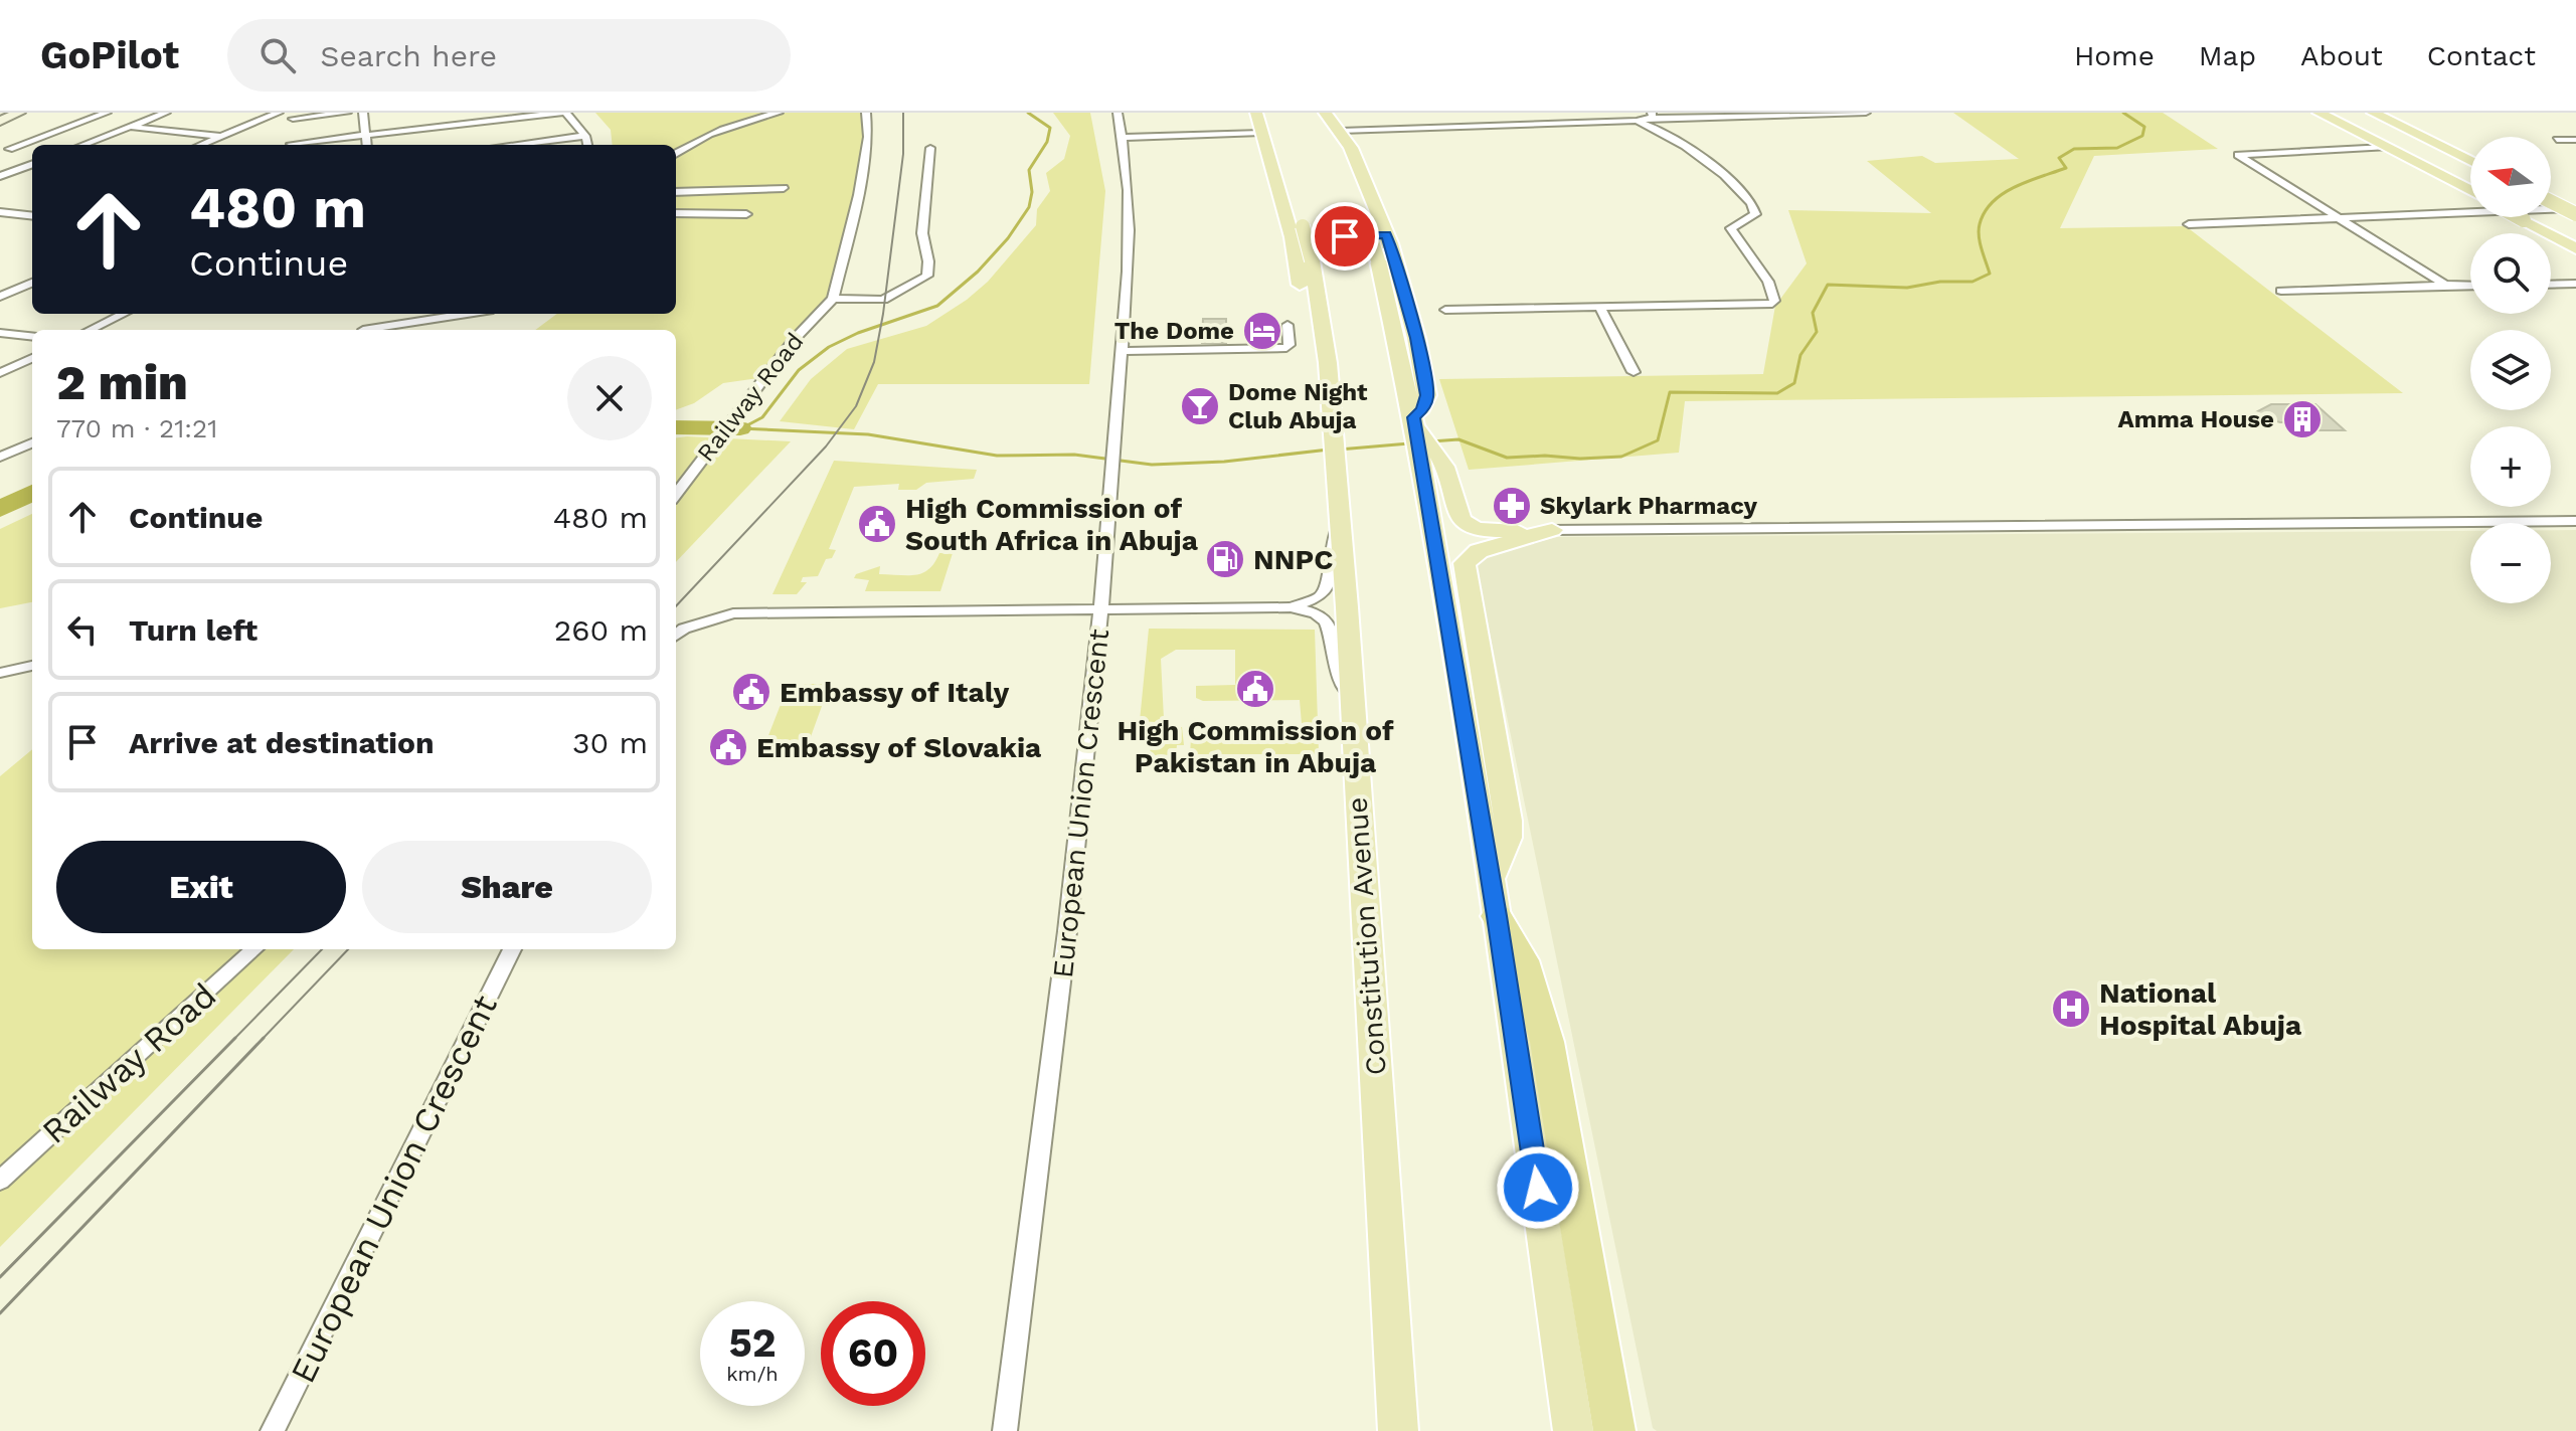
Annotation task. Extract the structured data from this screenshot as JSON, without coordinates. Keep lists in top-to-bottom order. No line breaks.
{"streets":{"main road":["Constitution Avenue"],"street":["Railway Road","European Union Crescent"]},"places":{"hotel":["The Dome"],"bar":["Dome Night Club Abuja"],"building":["Amma House"],"pharmacy":["Skylark Pharmacy"],"public building":["High Commission of South Africa in Abuja","High Commission of Pakistan in Abuja","Embassy of Italy","Embassy of Slovakia"],"fuel station":["NNPC"],"hospital":["National Hospital Abuja"]},"north":"left","page":{"header":"GoPilot","search":"Search here","nav":["Home","Map","About","Contact"],"map_buttons":["+","−"],"turn":["480 m","Continue"],"heading":["2 min","770 m · 21:21"],"list":[{"name":"Continue","value":"480 m"},{"name":"Turn left","value":"260 m"},{"name":"Arrive at destination","value":"30 m"}],"buttons":["Exit","Share"],"speed":"52 km/h","limit":"60"}}
